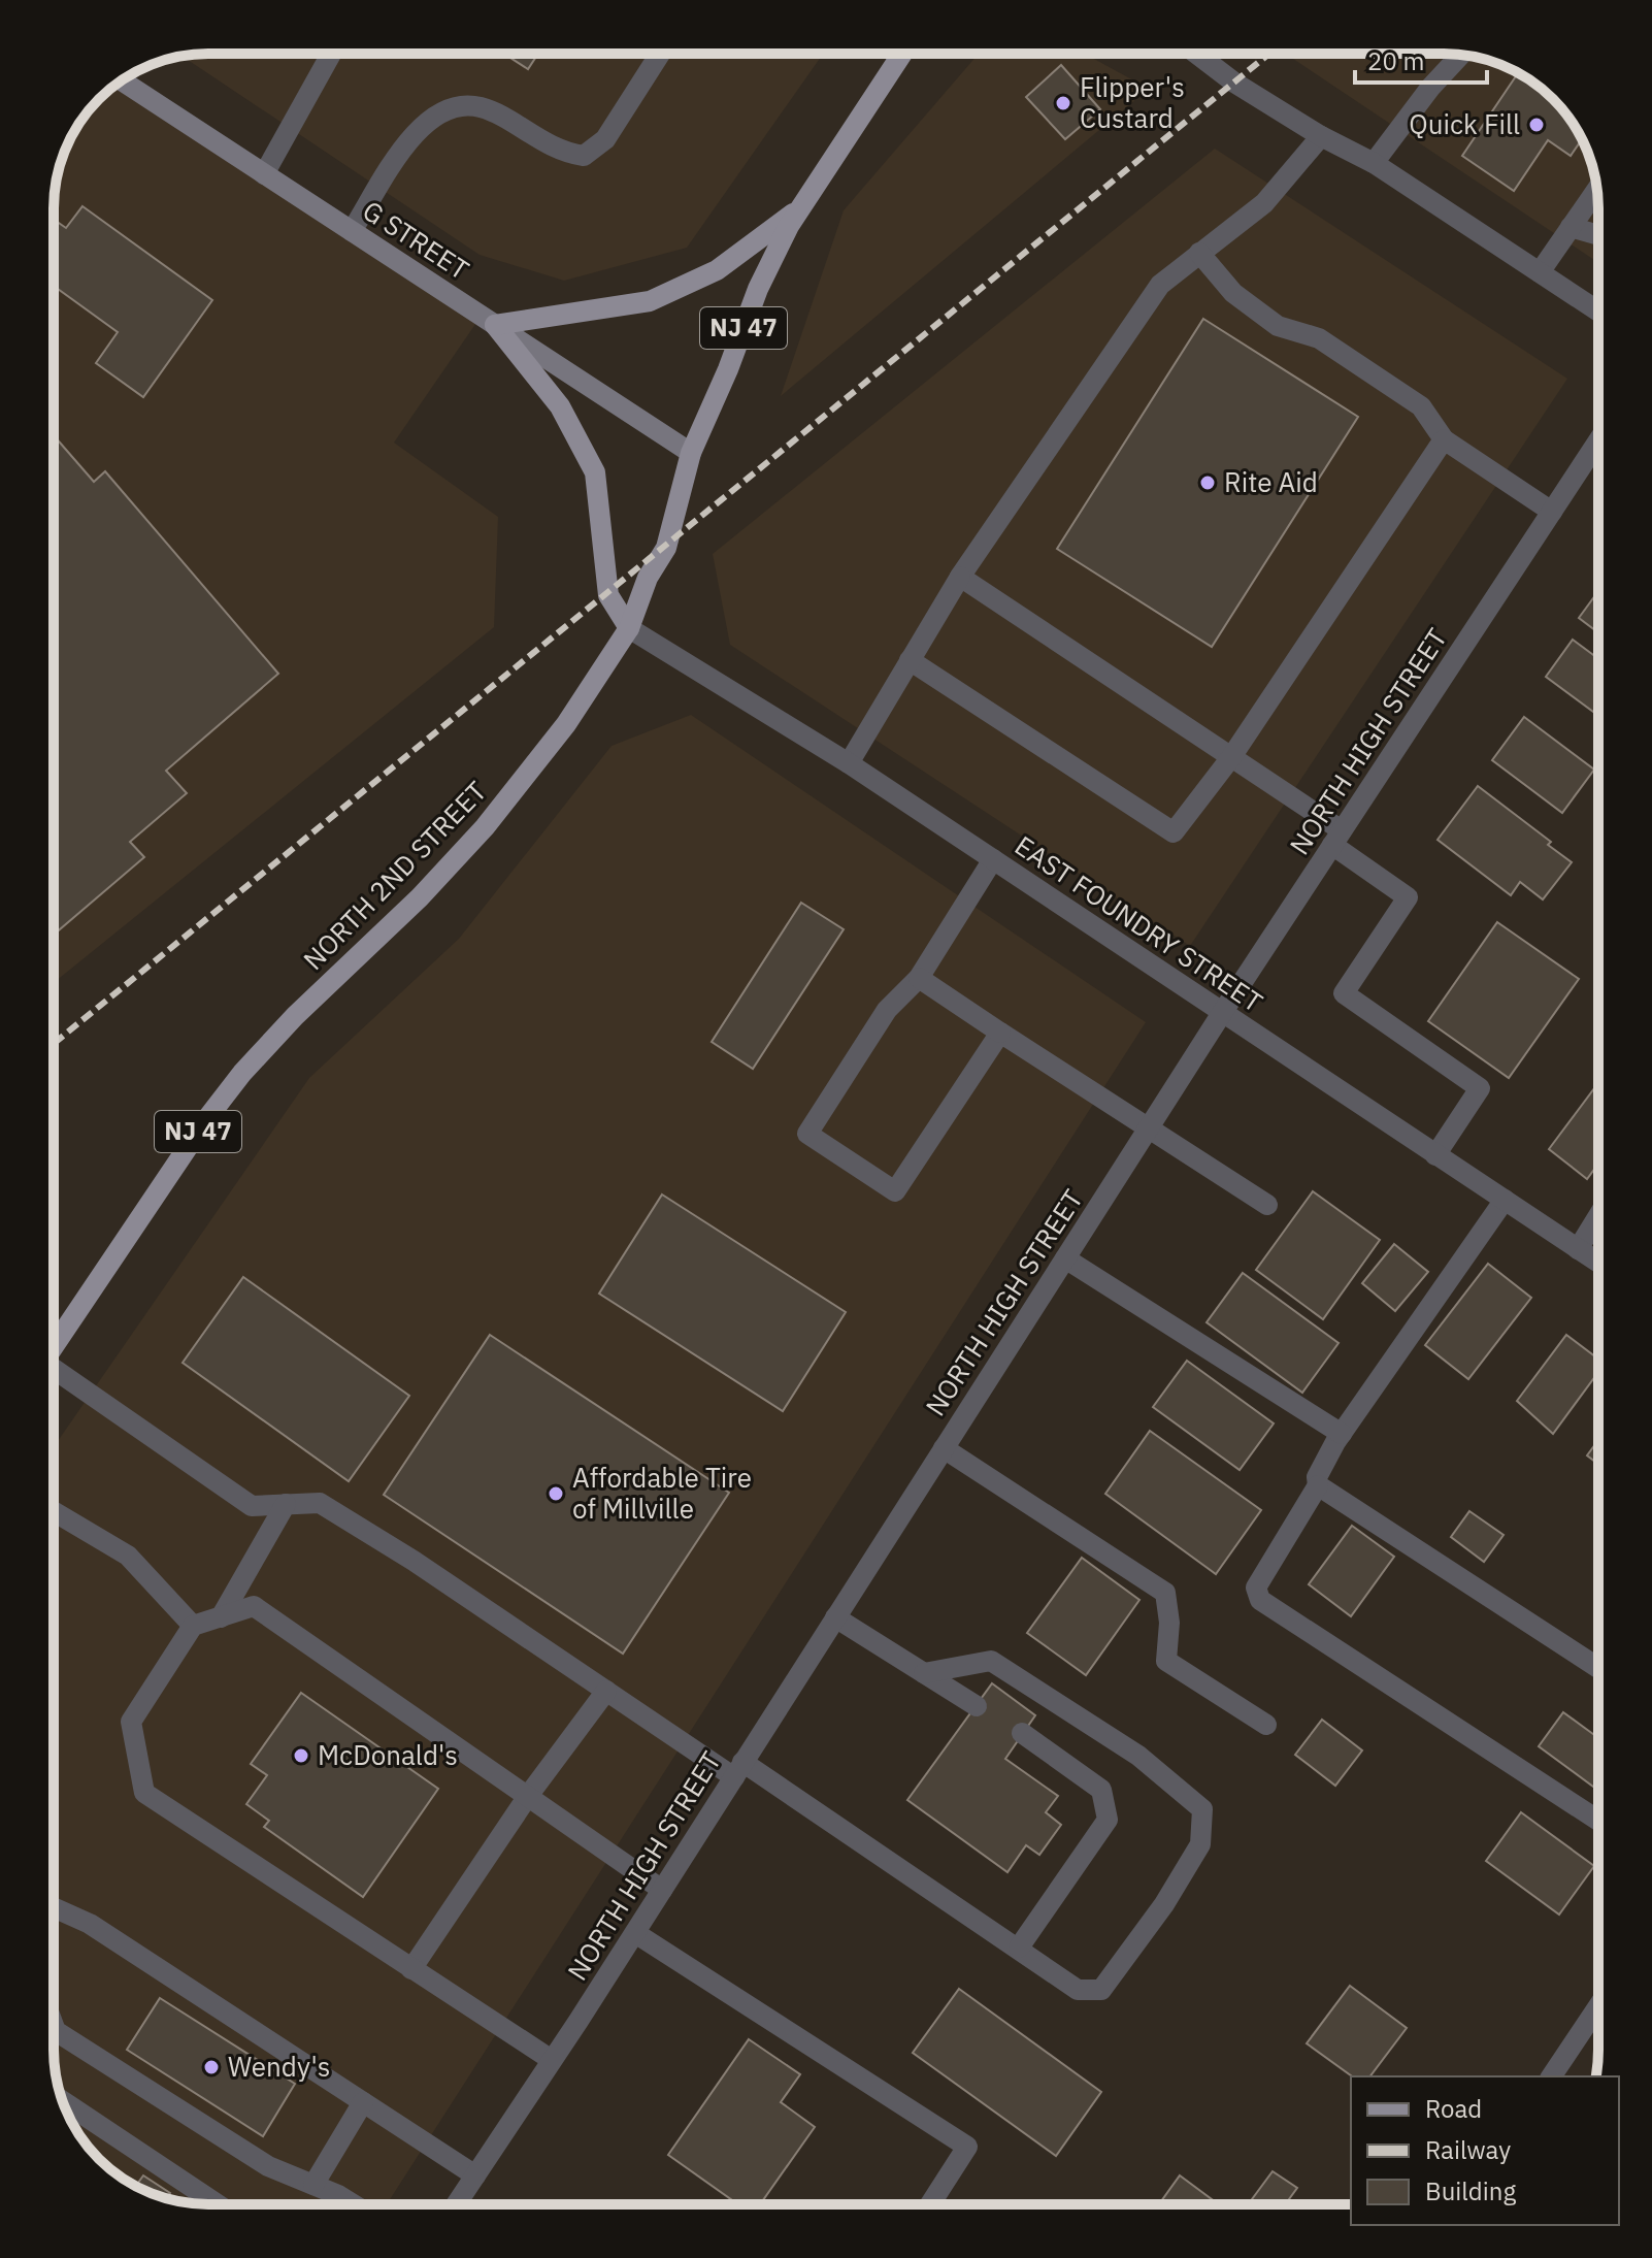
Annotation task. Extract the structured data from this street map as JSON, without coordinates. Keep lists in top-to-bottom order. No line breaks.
{"streets":{"main road":["G STREET","NJ 47","NORTH 2ND STREET"],"street":["NORTH HIGH STREET","EAST FOUNDRY STREET"]},"crossings":[["G STREET","NORTH 2ND STREET"],["NORTH HIGH STREET","EAST FOUNDRY STREET"],["NORTH 2ND STREET","EAST FOUNDRY STREET"]],"places":["Flipper's Custard","Quick Fill","Rite Aid","Affordable Tire of Millville","McDonald's","Wendy's"],"legend":["Road","Railway","Building"],"scale_bar":"20 m"}
